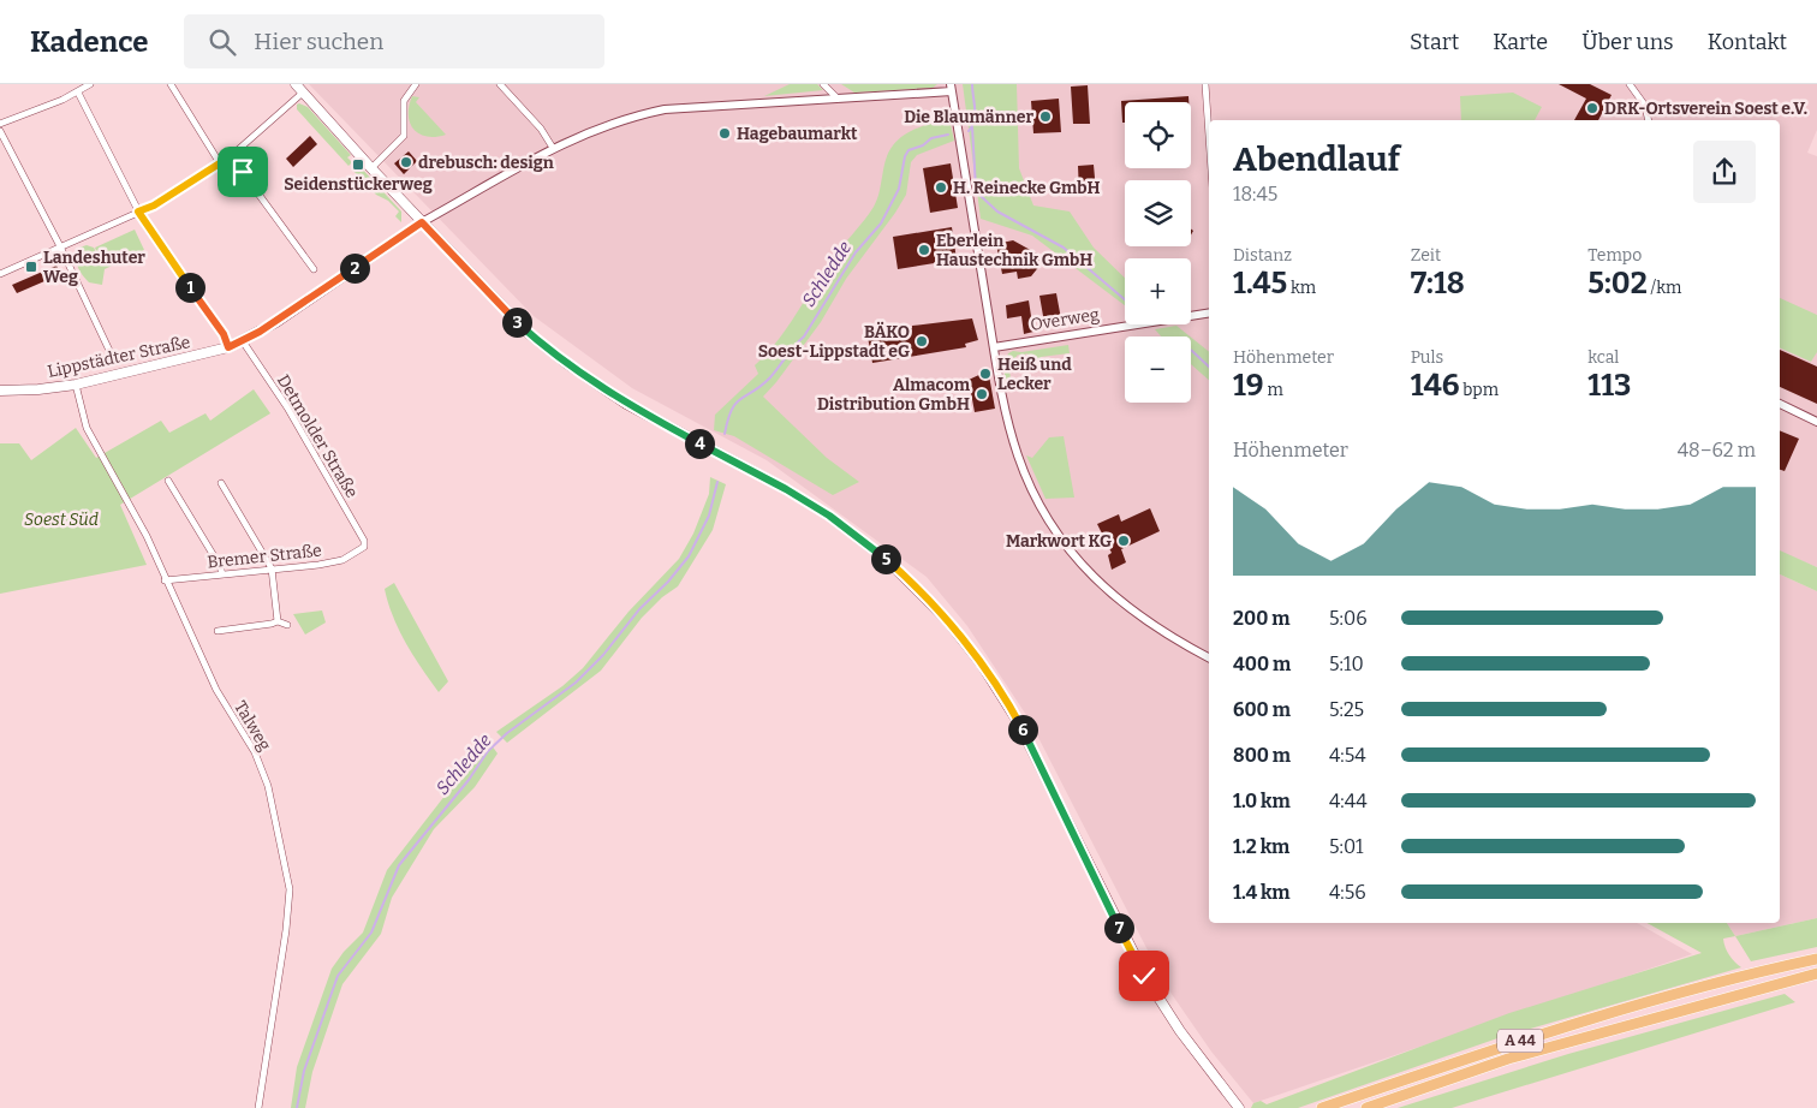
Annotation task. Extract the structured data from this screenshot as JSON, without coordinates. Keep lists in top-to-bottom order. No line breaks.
{"streets":{"highway":["A 44"],"main road":["Lippstädter Straße"],"street":["Overweg","Detmolder Straße","Bremer Straße","Talweg"]},"crossings":[["Lippstädter Straße","Detmolder Straße"],["Lippstädter Straße","Talweg"],["Detmolder Straße","Bremer Straße"],["Bremer Straße","Talweg"]],"water":["Schledde"],"parks":["Soest Süd"],"places":{"other":["DRK-Ortsverein Soest e.V.","Die Blaumänner","Hagebaumarkt","drebusch: design","H. Reinecke GmbH","Eberlein Haustechnik GmbH","BÄKO Soest-Lippstadt eG","Heiß und Lecker","Almacom Distribution GmbH","Markwort KG"],"transit":["Seidenstückerweg","Landeshuter Weg"]},"page":{"header":"Kadence","search":"Hier suchen","nav":["Start","Karte","Über uns","Kontakt"],"map_buttons":["+","−"],"heading":["Abendlauf","18:45"],"stats":[["Distanz","1.45 km"],["Zeit","7:18"],["Tempo","5:02 /km"],["Höhenmeter","19 m"],["Puls","146 bpm"],["kcal","113"]],"pins":["2","1","3","4","5","6","7"],"chart":["Höhenmeter","48–62 m"],"list":[{"name":"200 m","note":"5:06"},{"name":"400 m","note":"5:10"},{"name":"600 m","note":"5:25"},{"name":"800 m","note":"4:54"},{"name":"1.0 km","note":"4:44"},{"name":"1.2 km","note":"5:01"},{"name":"1.4 km","note":"4:56"}]}}
